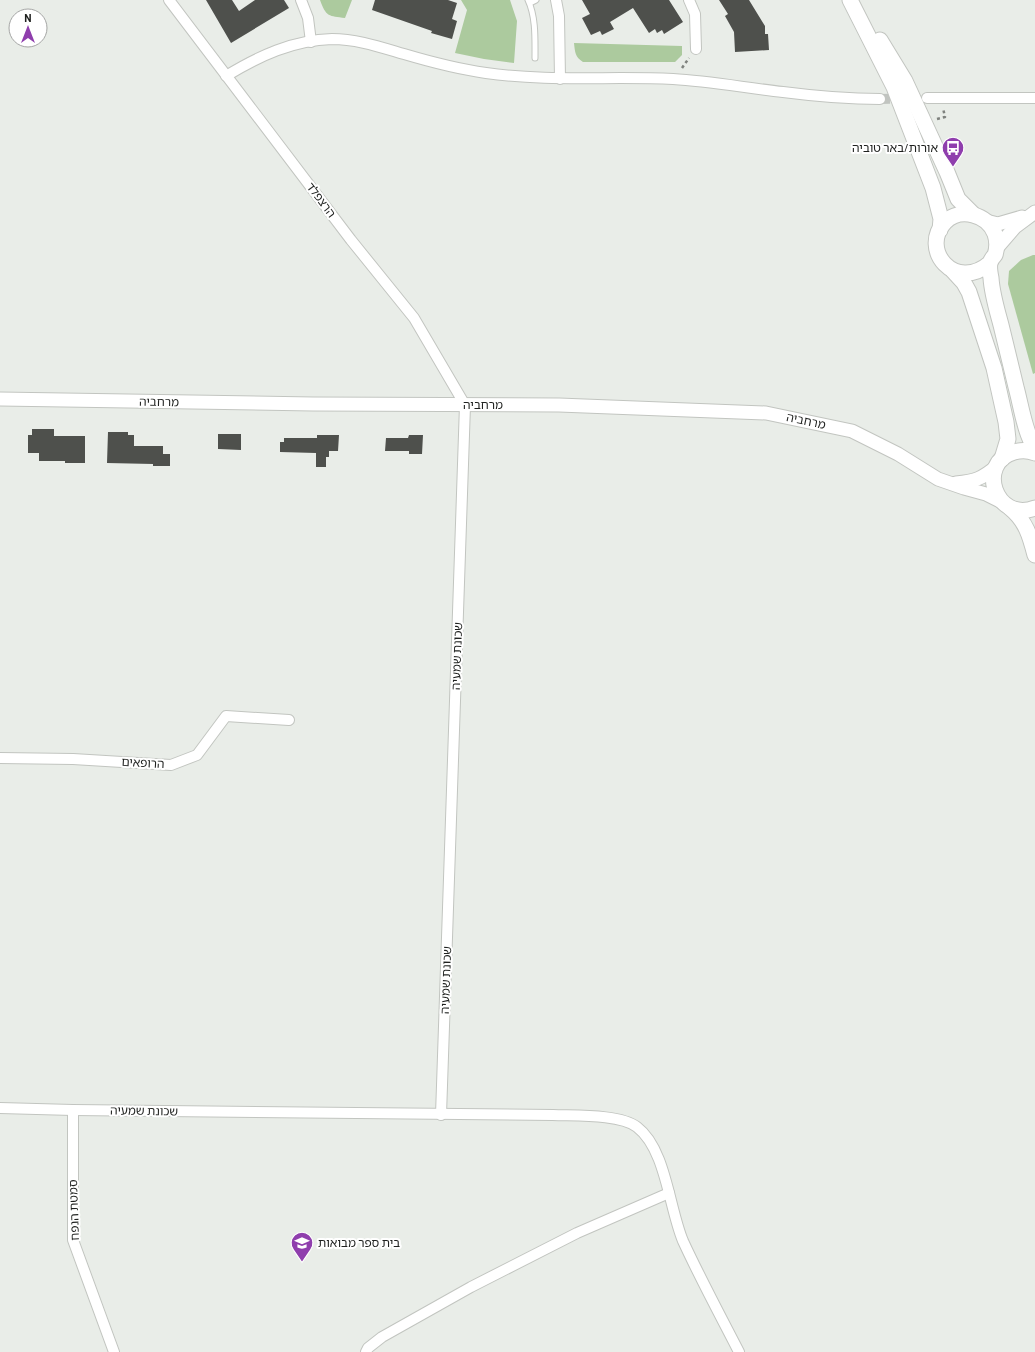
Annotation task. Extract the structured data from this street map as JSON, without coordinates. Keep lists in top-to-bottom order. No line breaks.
{"streets":{"street":["הרצפלד","מרחביה","שכונת שמעיה","הרופאים","סמטת הנפח"]},"crossings":[["הרצפלד","מרחביה"],["הרצפלד","שכונת שמעיה"],["מרחביה","שכונת שמעיה"],["שכונת שמעיה","סמטת הנפח"]],"places":{"bus stop":["אורות/באר טוביה"],"school or university":["בית ספר מבואות"]},"north":"top"}
